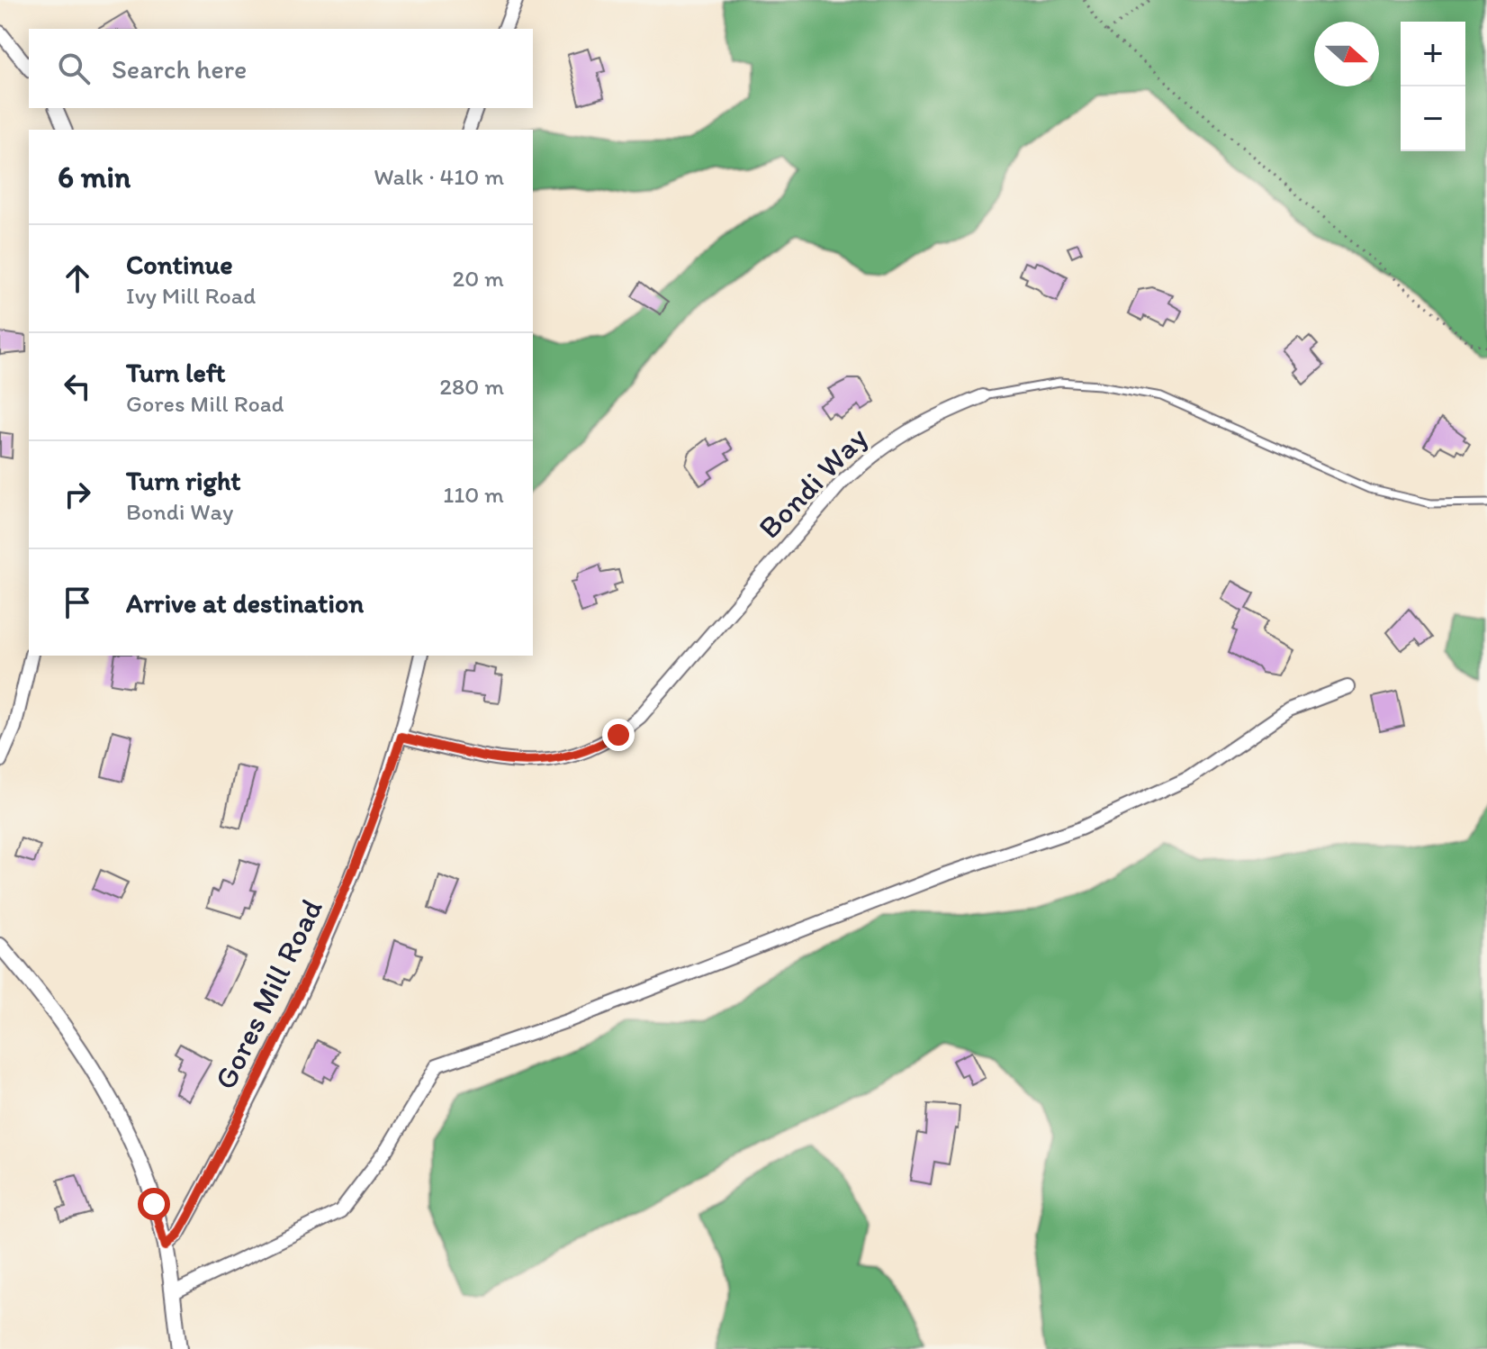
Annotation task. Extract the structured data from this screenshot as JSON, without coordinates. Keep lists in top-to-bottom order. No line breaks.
{"streets":{"street":["Bondi Way","Gores Mill Road"]},"crossings":[["Bondi Way","Gores Mill Road"]],"north":"right","page":{"map_buttons":["+","−"],"search":"Search here","heading":["6 min","Walk · 410 m"],"list":[["Continue","Ivy Mill Road","20 m"],["Turn left","Gores Mill Road","280 m"],["Turn right","Bondi Way","110 m"],"Arrive at destination"]}}
